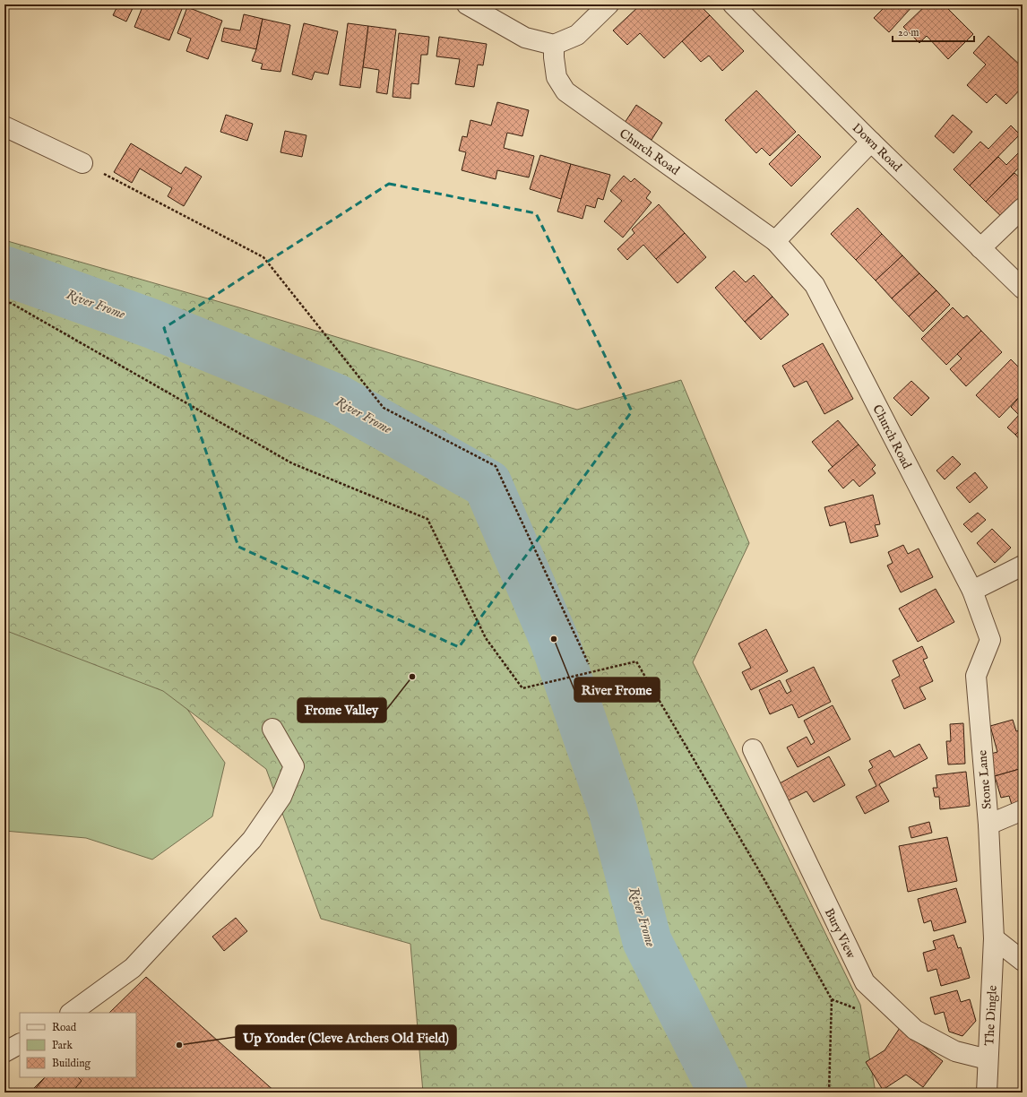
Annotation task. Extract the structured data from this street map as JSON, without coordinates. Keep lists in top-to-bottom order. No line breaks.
{"streets":{"street":["Down Road","Church Road","Stone Lane","Bury View","The Dingle"]},"crossings":[["Church Road","Stone Lane"],["Stone Lane","The Dingle"],["Bury View","The Dingle"]],"water":["River Frome"],"places":["River Frome","Frome Valley","Up Yonder (Cleve Archers Old Field)"],"legend":["Road","Park","Building"],"scale_bar":"20 m"}
